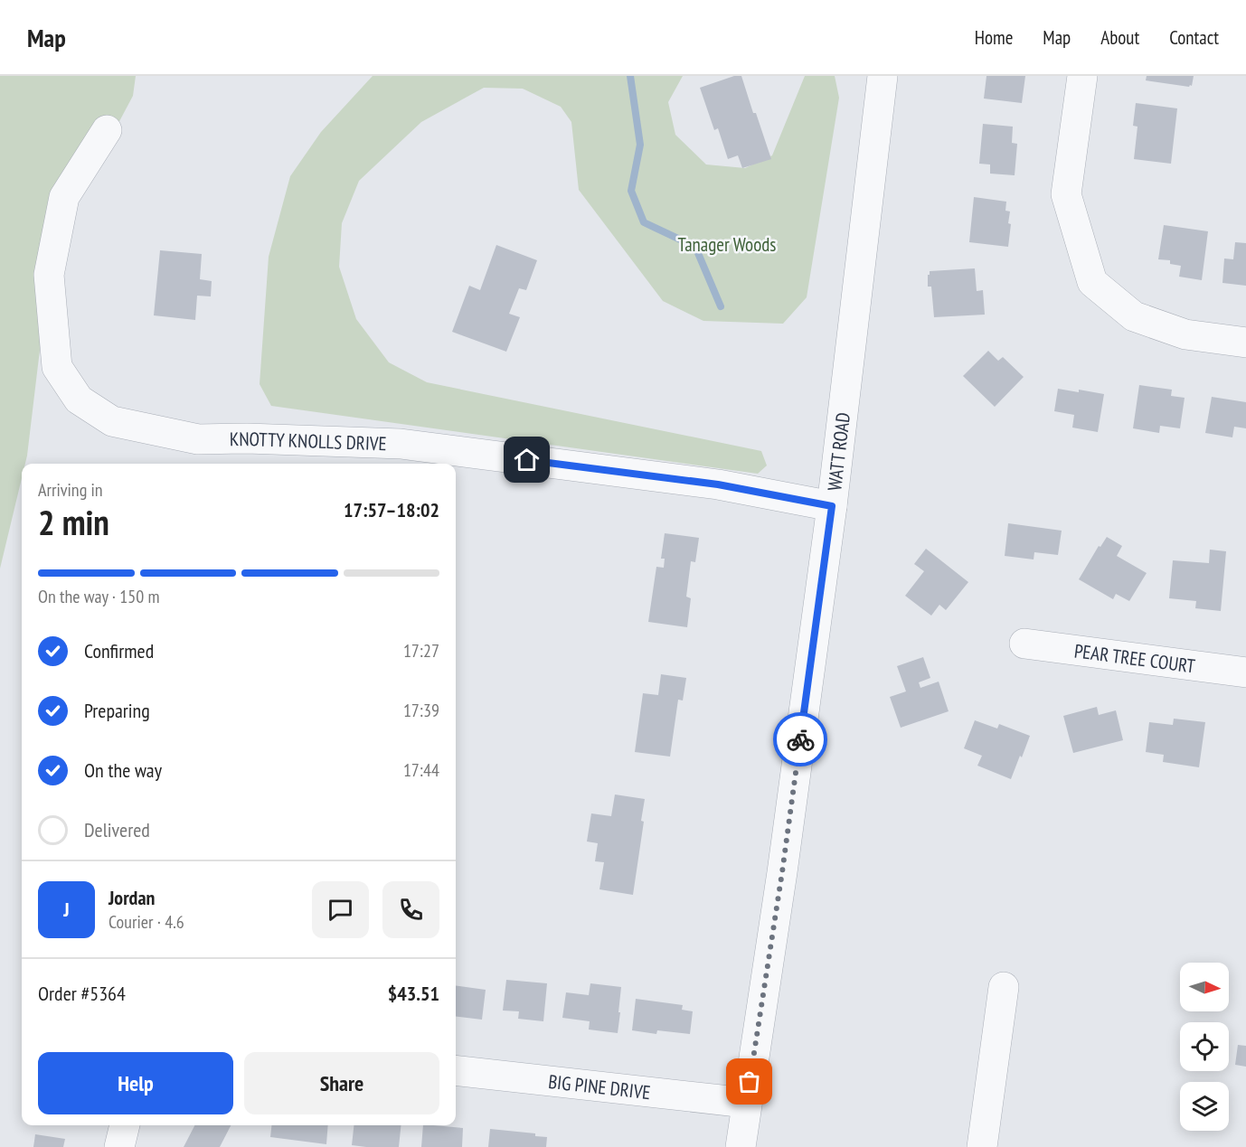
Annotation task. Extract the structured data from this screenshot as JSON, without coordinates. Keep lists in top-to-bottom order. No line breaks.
{"streets":{"street":["KNOTTY KNOLLS DRIVE","WATT ROAD","PEAR TREE COURT","BIG PINE DRIVE"]},"crossings":[["KNOTTY KNOLLS DRIVE","WATT ROAD"],["WATT ROAD","BIG PINE DRIVE"]],"parks":["Tanager Woods"],"north":"right","page":{"header":"Map","nav":["Home","Map","About","Contact"],"heading":["2 min","Arriving in","17:57–18:02"],"panel":["Jordan","Courier · 4.6","Order #5364","$43.51"],"bar":"On the way · 150 m","list":[["Confirmed","17:27"],["Preparing","17:39"],["On the way","17:44"],"Delivered"],"round":"J","buttons":["Help","Share"]}}
